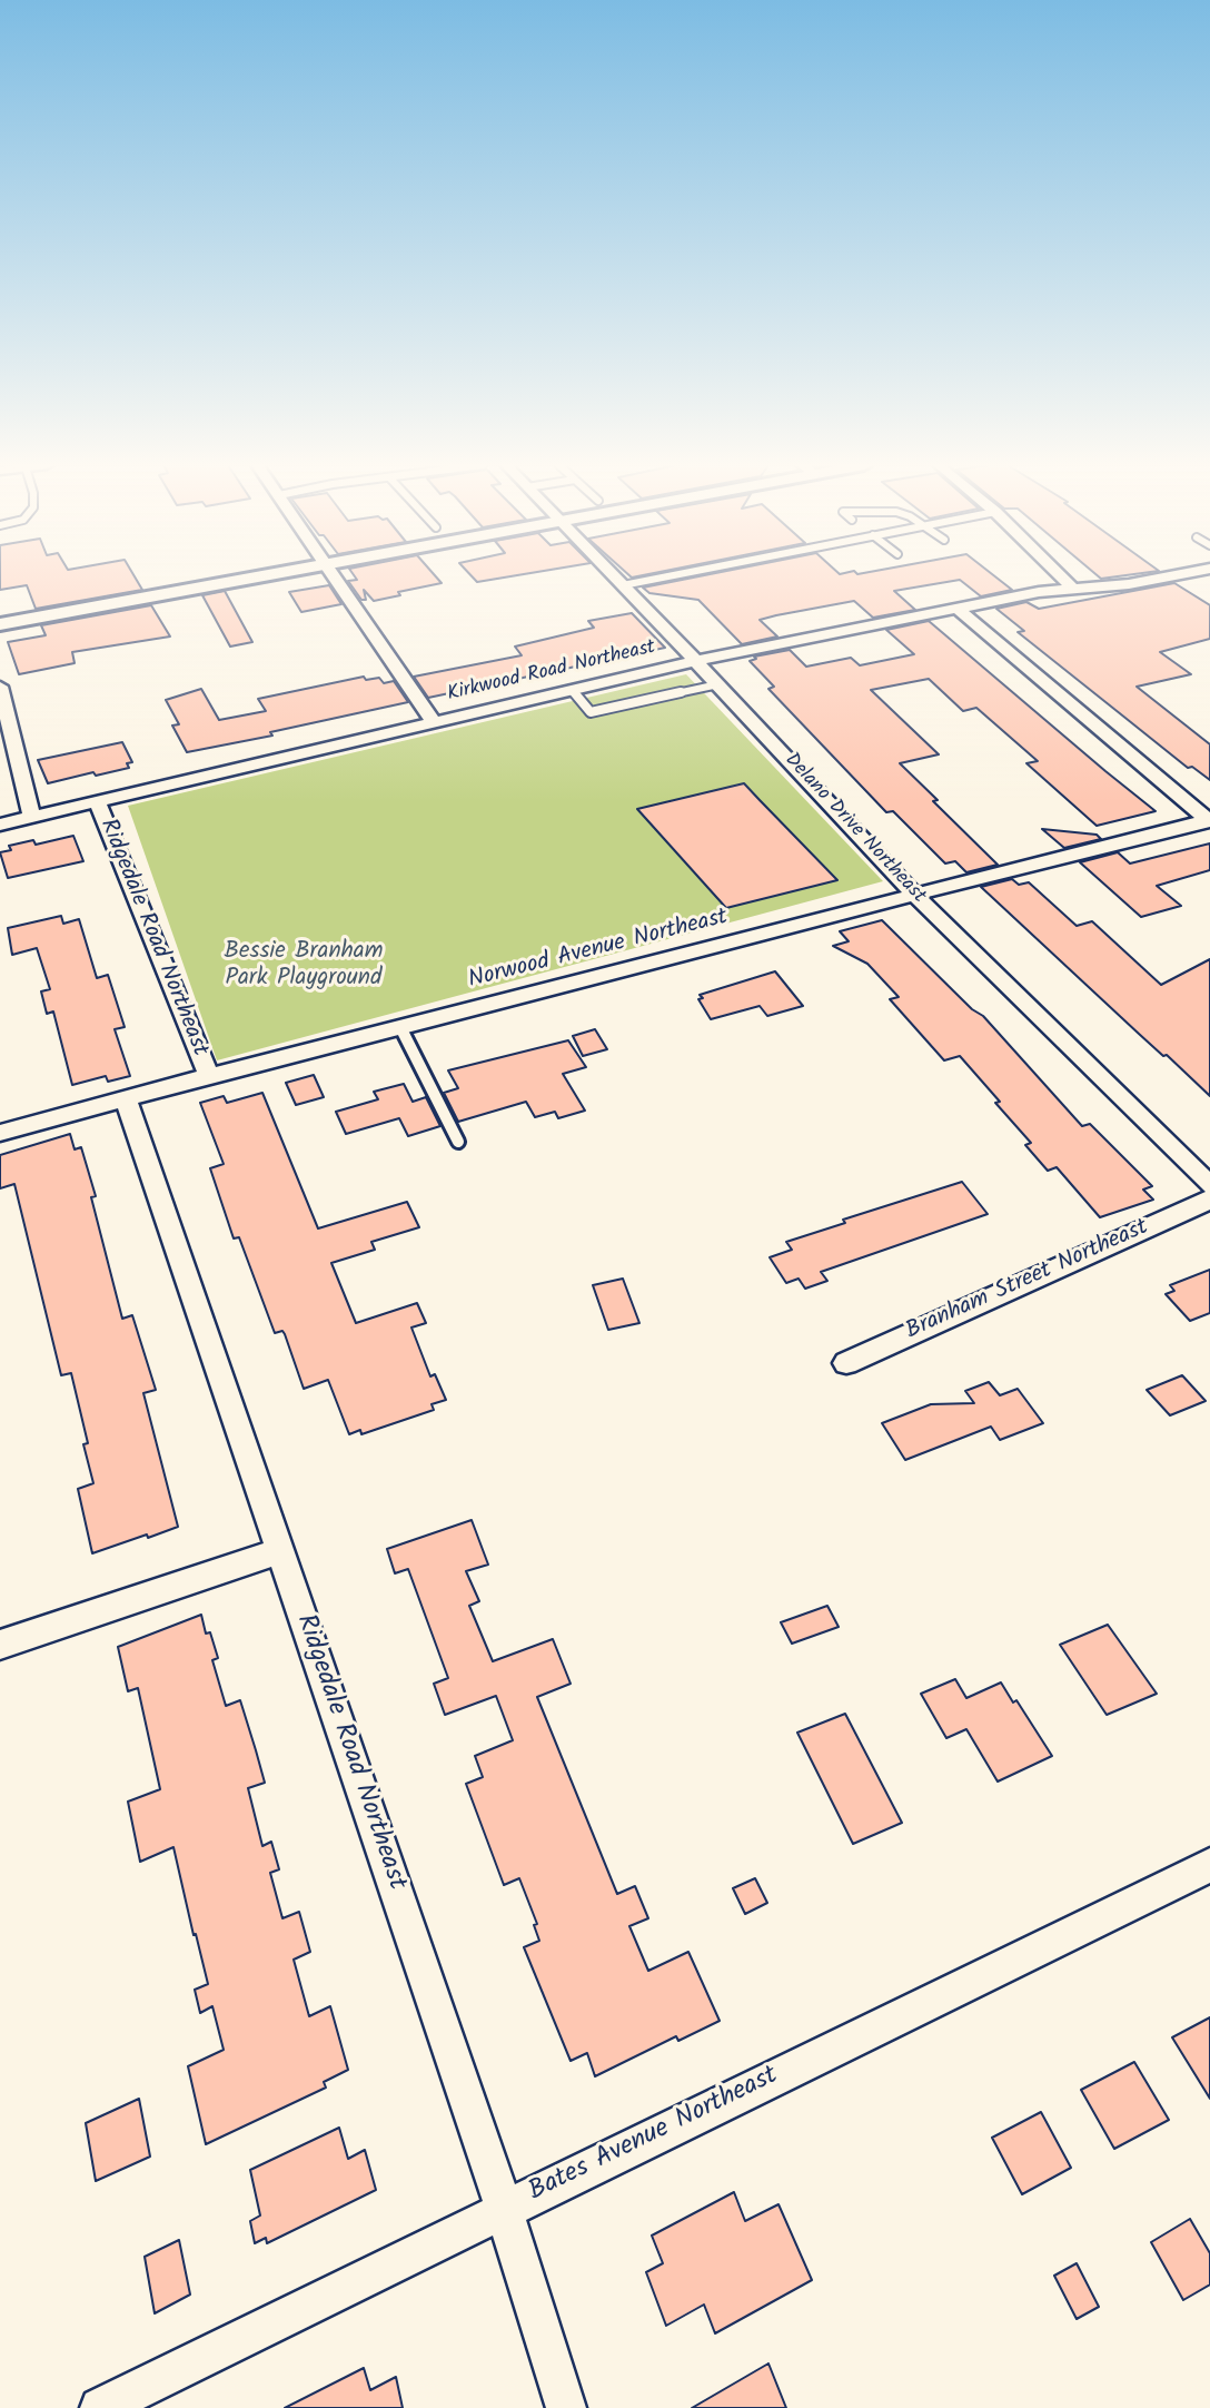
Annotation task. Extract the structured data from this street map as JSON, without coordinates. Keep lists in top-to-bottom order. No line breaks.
{"streets":{"street":["Kirkwood Road Northeast","Delano Drive Northeast","Ridgedale Road Northeast","Norwood Avenue Northeast","Branham Street Northeast","Bates Avenue Northeast"]},"crossings":[["Kirkwood Road Northeast","Delano Drive Northeast"],["Kirkwood Road Northeast","Ridgedale Road Northeast"],["Delano Drive Northeast","Norwood Avenue Northeast"],["Ridgedale Road Northeast","Norwood Avenue Northeast"],["Ridgedale Road Northeast","Bates Avenue Northeast"]],"parks":["Bessie Branham Park Playground"]}
